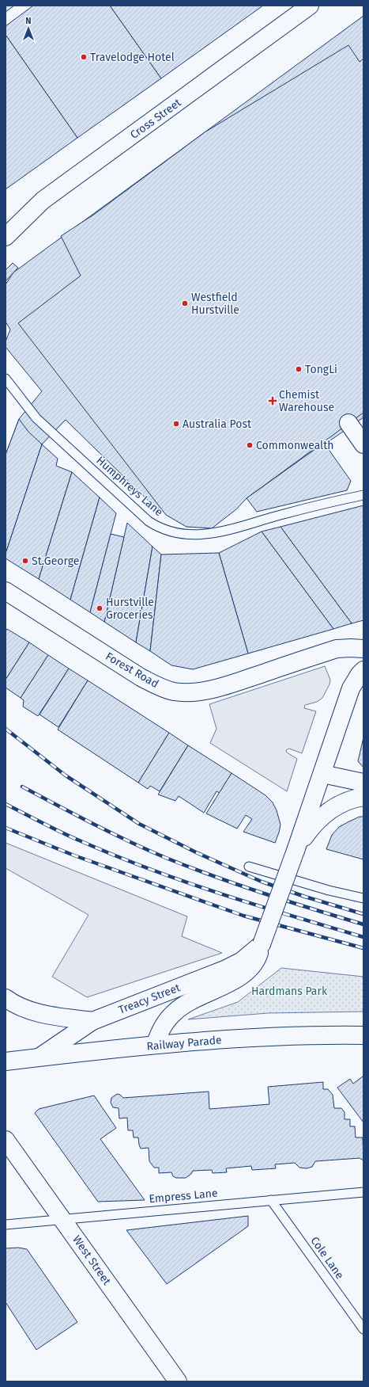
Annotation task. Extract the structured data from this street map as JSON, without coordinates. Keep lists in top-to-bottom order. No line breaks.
{"streets":{"street":["Cross Street","Forest Road","Treacy Street","Railway Parade","West Street"],"lane":["Humphreys Lane","Empress Lane","Cole Lane"]},"crossings":[["Treacy Street","Railway Parade"],["Empress Lane","Cole Lane"],["Empress Lane","West Street"]],"parks":["Hardmans Park"],"places":{"other":["Travelodge Hotel","Westfield Hurstville","TongLi","Australia Post","Commonwealth","St.George","Hurstville Groceries"],"health":["Chemist Warehouse"]},"north":"top"}
